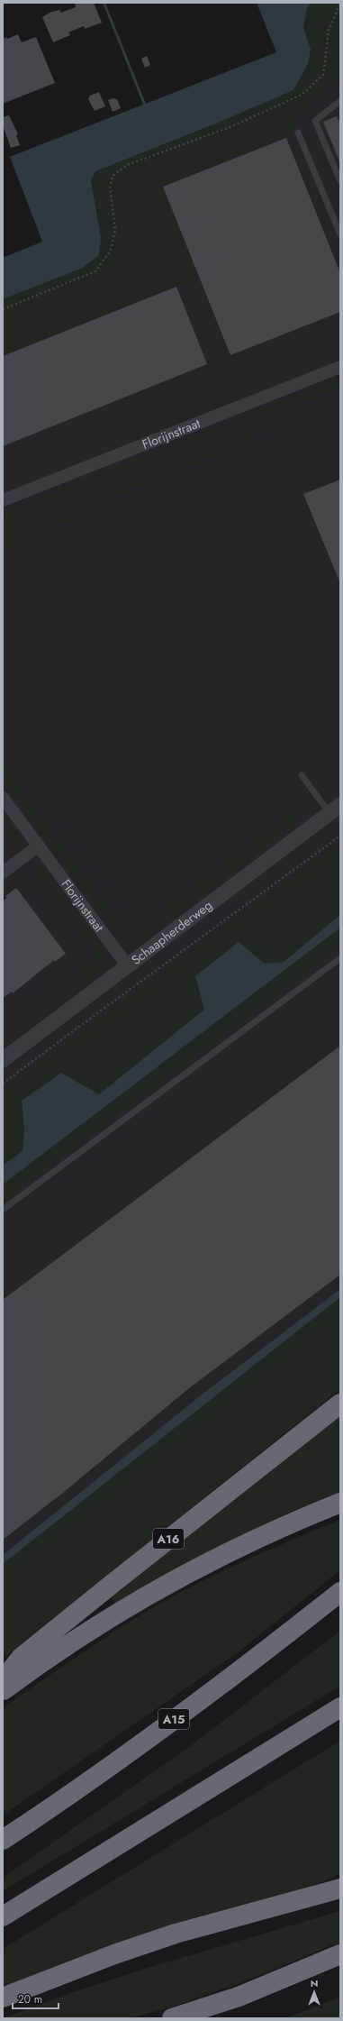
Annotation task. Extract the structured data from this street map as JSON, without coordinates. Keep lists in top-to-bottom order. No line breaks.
{"streets":{"highway":["A16","A15"],"street":["Florijnstraat","Schaapherderweg"]},"crossings":[["Florijnstraat","Schaapherderweg"]],"scale_bar":"20 m","north":"top"}
